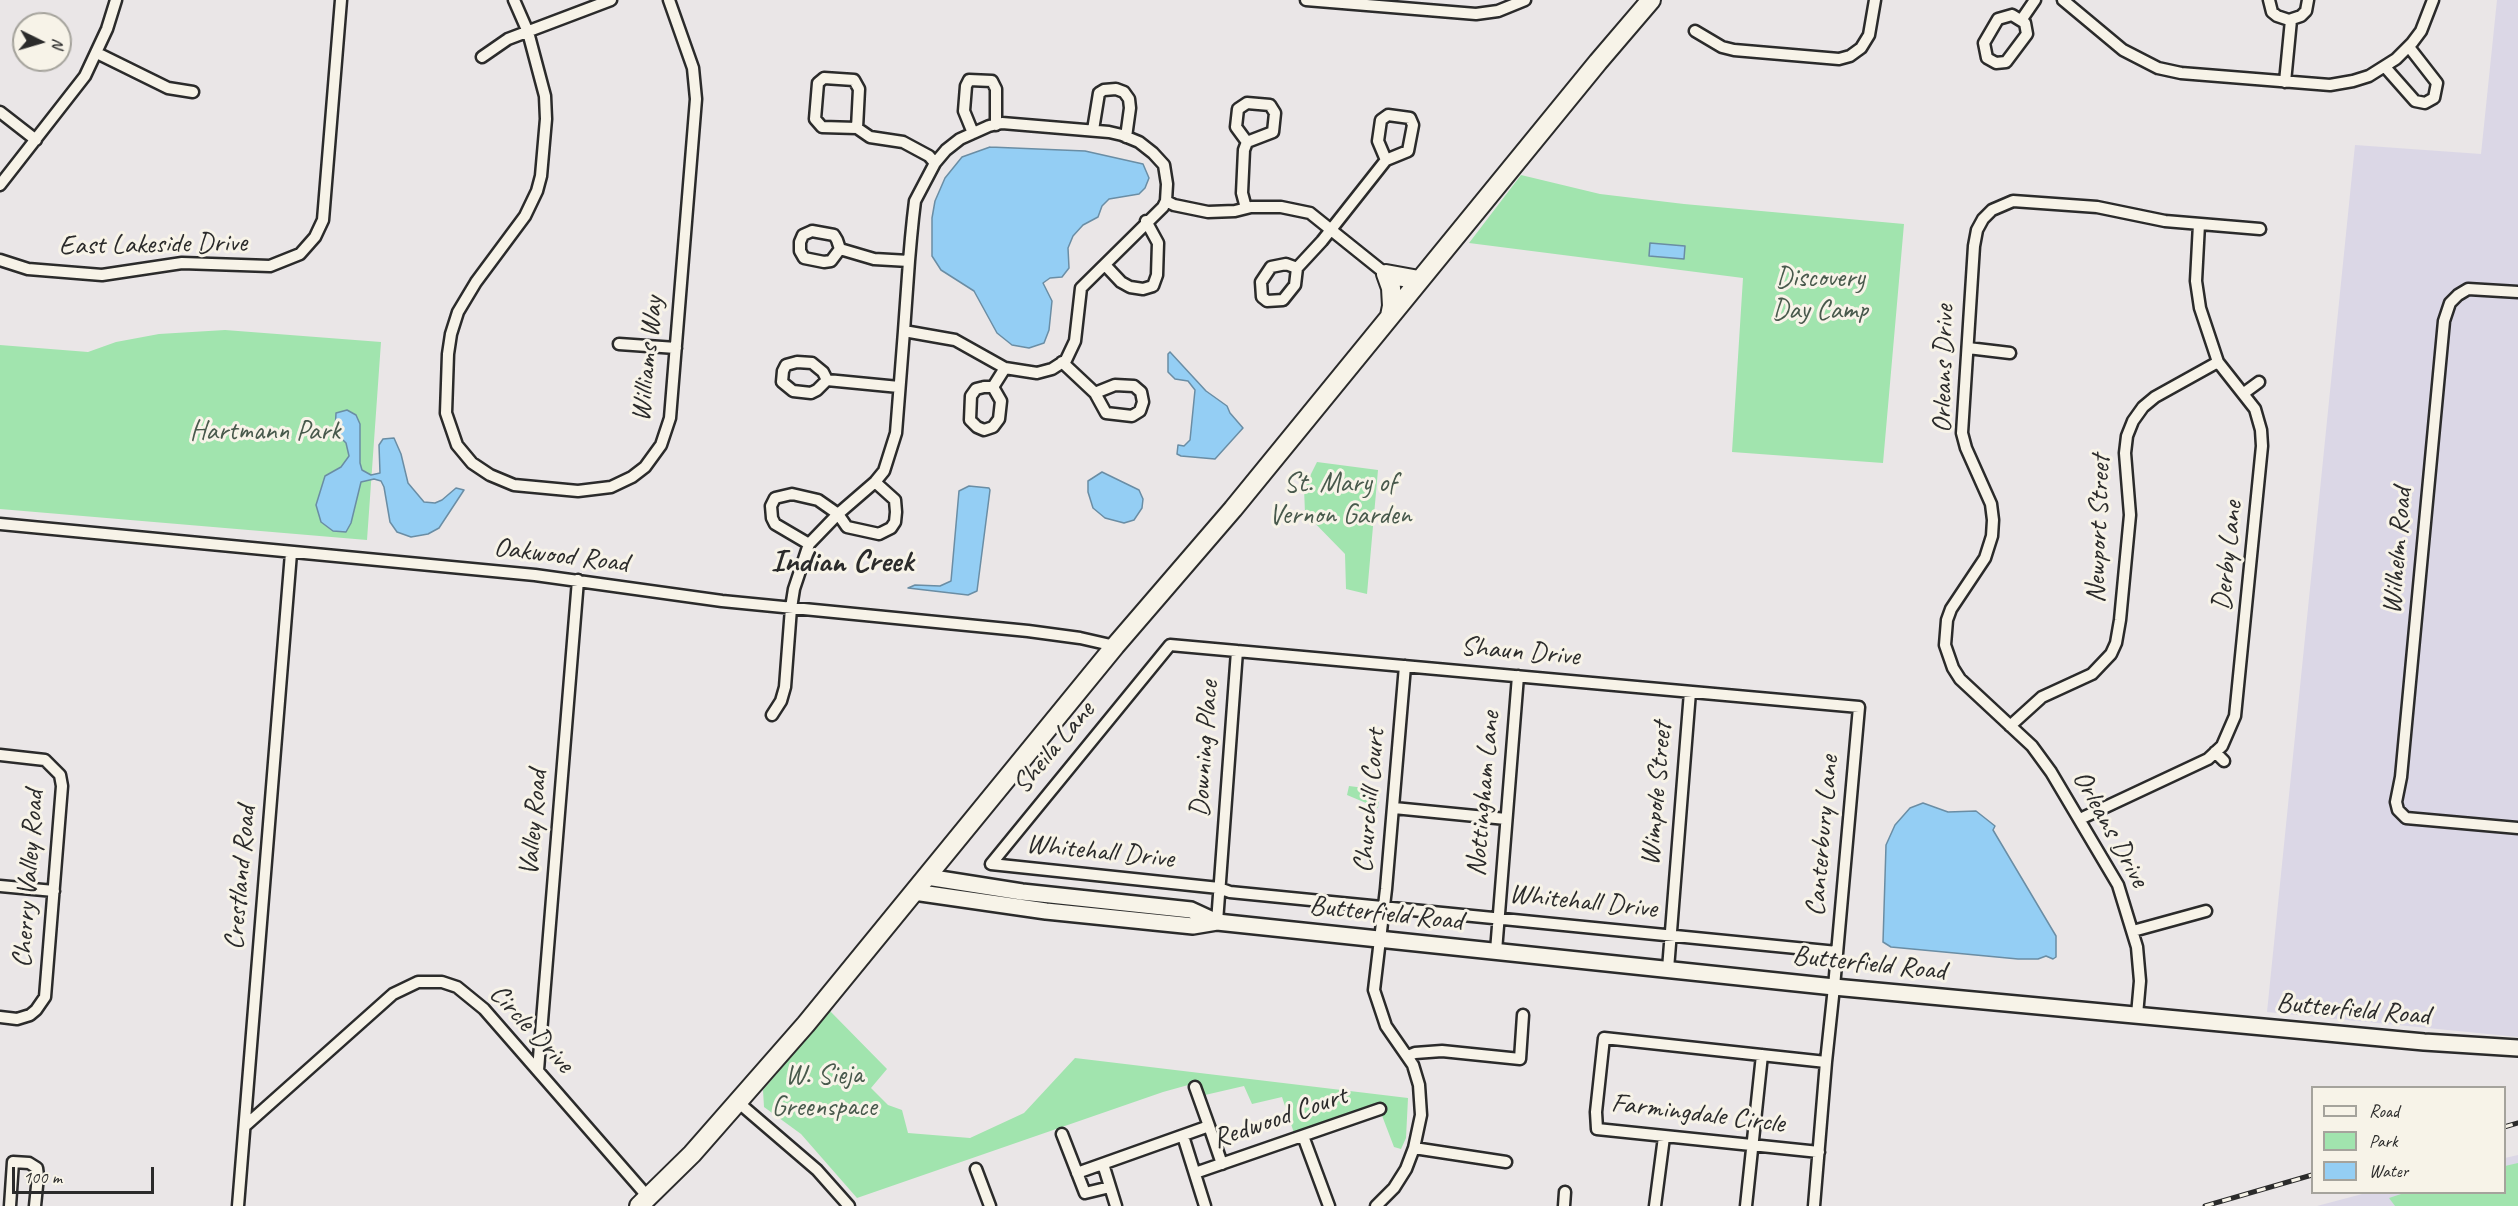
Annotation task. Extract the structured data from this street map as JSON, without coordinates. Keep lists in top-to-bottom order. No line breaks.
{"streets":{"main road":["Butterfield Road"],"street":["East Lakeside Drive","Williams Way","Orleans Drive","Newport Street","Wilhelm Road","Oakwood Road","Derby Lane","Shaun Drive","Sheila Lane","Downing Place","Nottingham Lane","Wimpole Street","Churchill Court","Valley Road","Canterbury Lane","Whitehall Drive","Crestland Road","Cherry Valley Road","Circle Drive","Farmingdale Circle","Redwood Court"]},"crossings":[["Orleans Drive","Newport Street"],["Orleans Drive","Derby Lane"],["Orleans Drive","Butterfield Road"],["Newport Street","Derby Lane"],["Oakwood Road","Valley Road"],["Oakwood Road","Crestland Road"],["Shaun Drive","Sheila Lane"],["Shaun Drive","Downing Place"],["Shaun Drive","Nottingham Lane"],["Shaun Drive","Wimpole Street"],["Shaun Drive","Churchill Court"],["Shaun Drive","Canterbury Lane"],["Sheila Lane","Whitehall Drive"],["Downing Place","Whitehall Drive"],["Downing Place","Butterfield Road"],["Nottingham Lane","Whitehall Drive"],["Nottingham Lane","Butterfield Road"],["Wimpole Street","Whitehall Drive"],["Wimpole Street","Butterfield Road"],["Churchill Court","Whitehall Drive"],["Churchill Court","Butterfield Road"],["Valley Road","Circle Drive"],["Canterbury Lane","Whitehall Drive"],["Canterbury Lane","Butterfield Road"],["Canterbury Lane","Farmingdale Circle"],["Crestland Road","Circle Drive"]],"districts":["Indian Creek"],"parks":["Discovery Day Camp","Hartmann Park","St. Mary of Vernon Garden","W. Sieja Greenspace"],"legend":["Road","Park","Water"],"scale_bar":"100 m","north":"right"}
